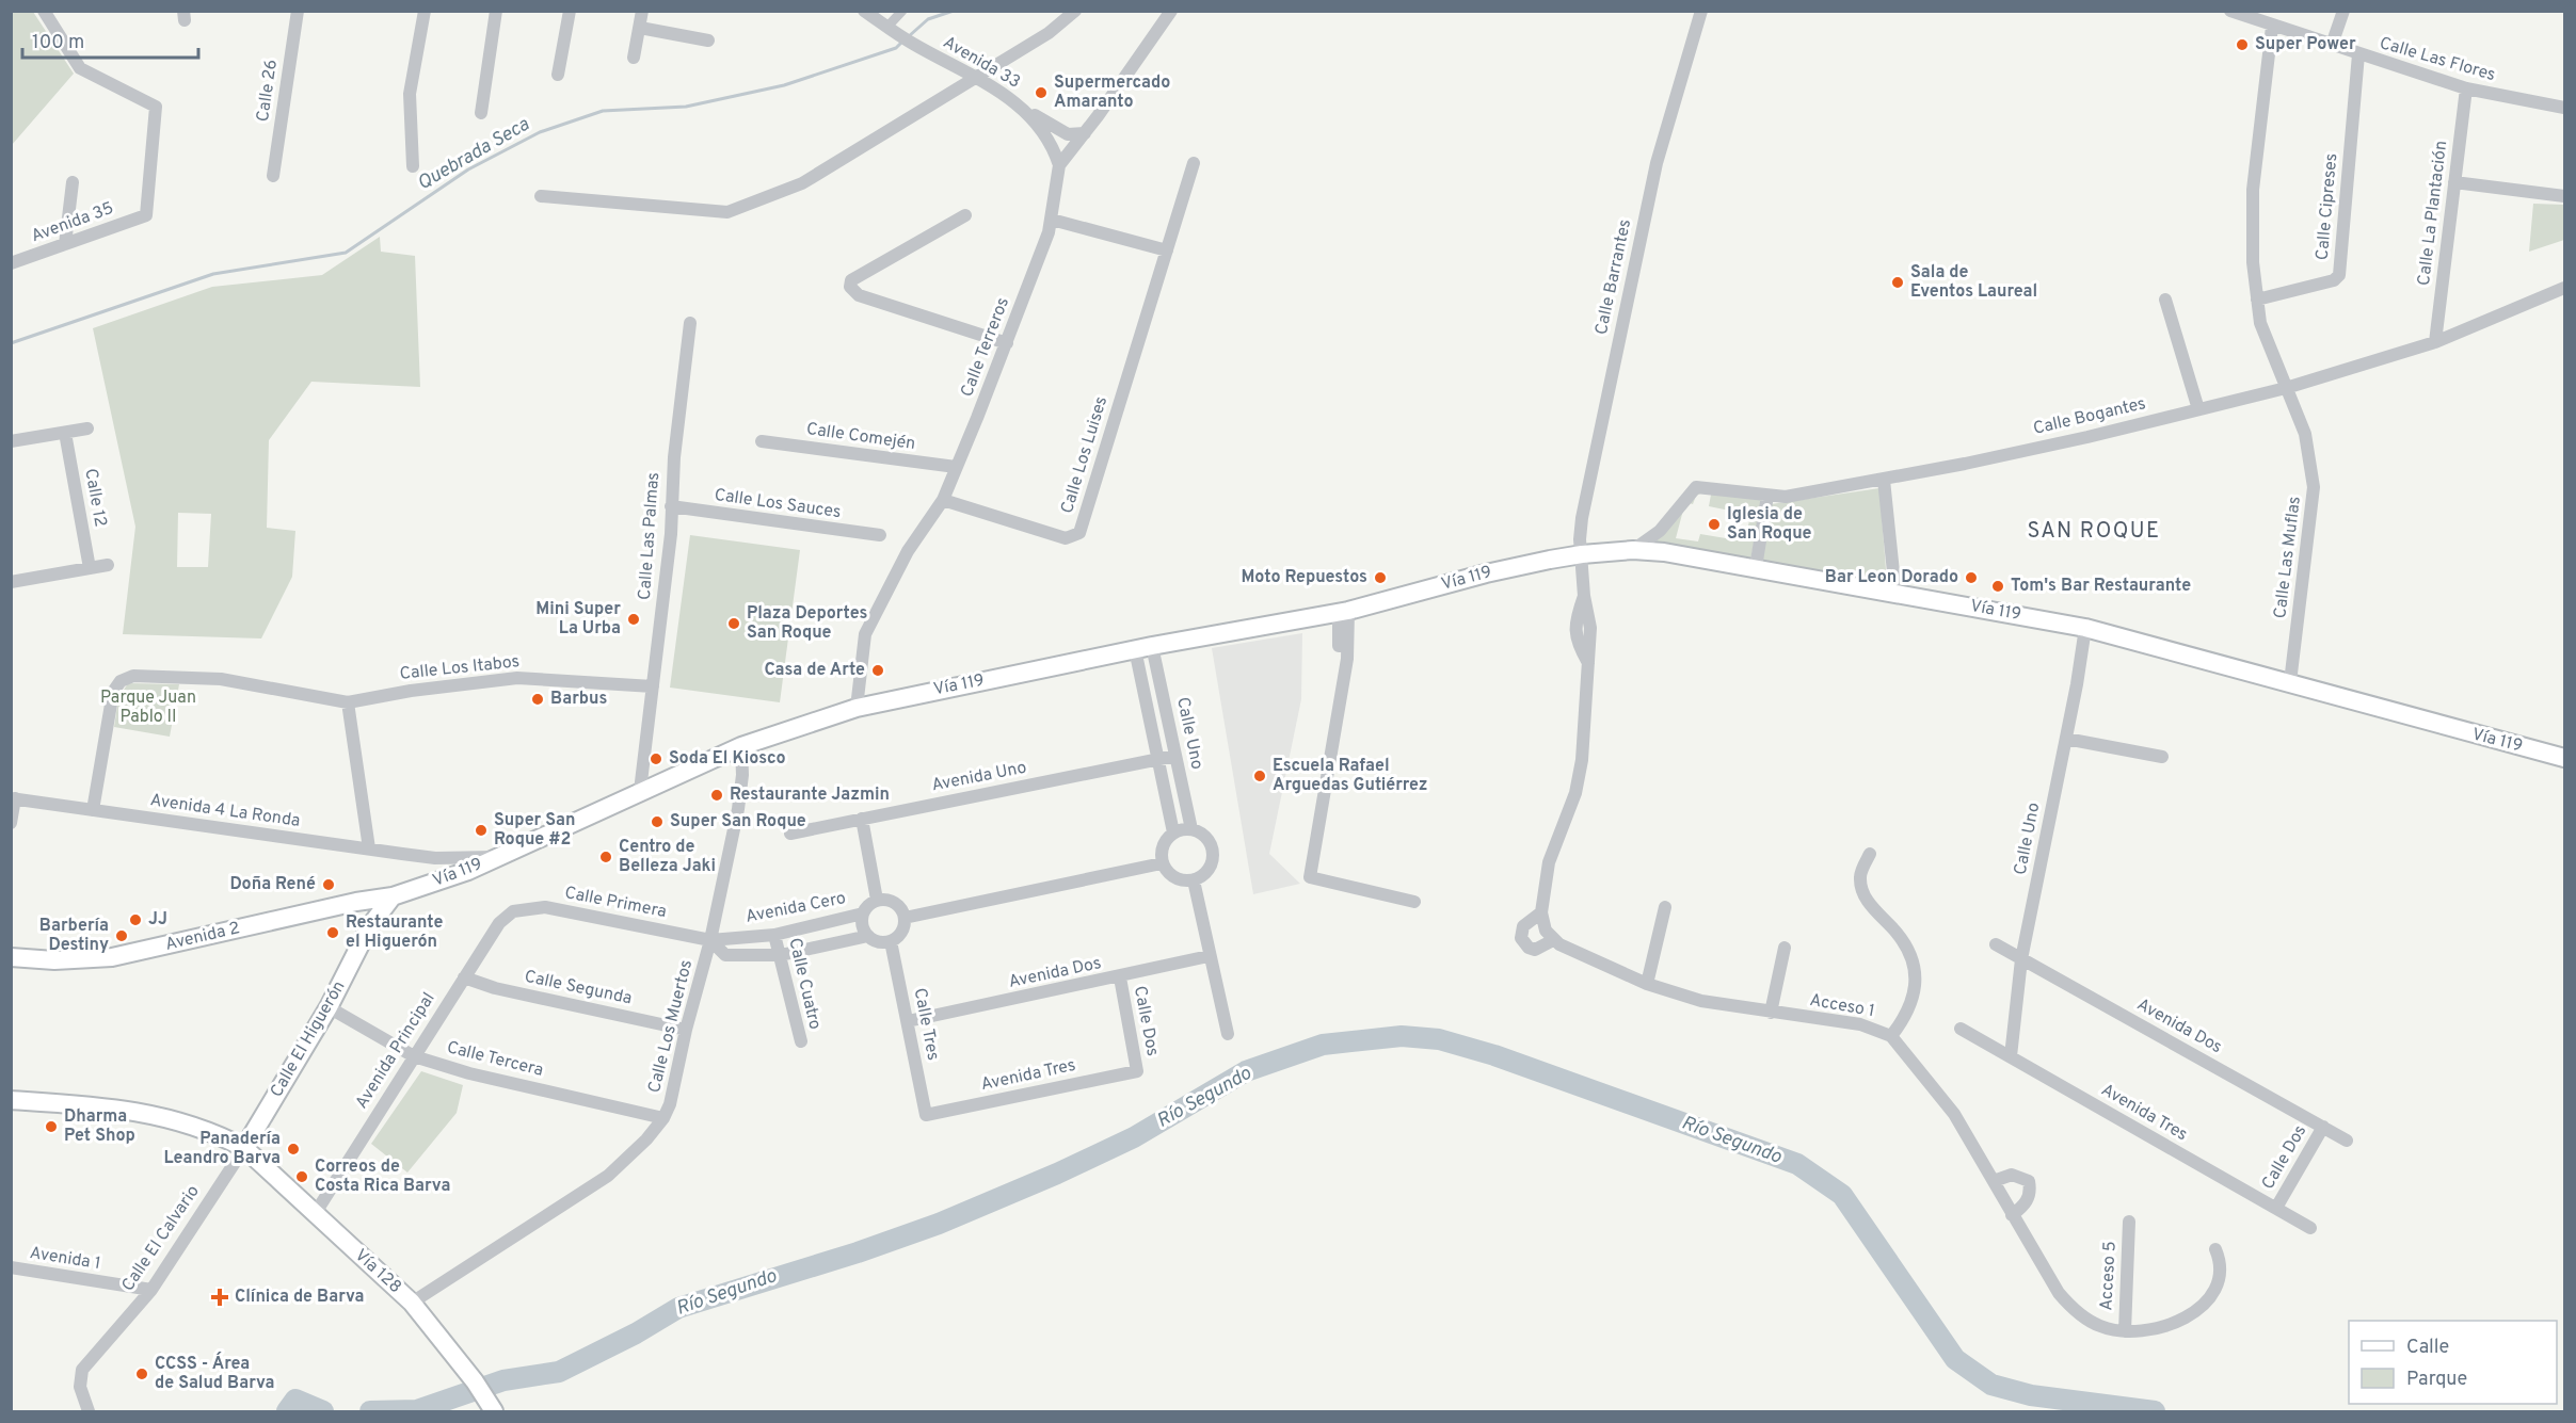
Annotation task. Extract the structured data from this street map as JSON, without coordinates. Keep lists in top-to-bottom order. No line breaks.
{"streets":{"main road":["Vía 119","Avenida 2","Calle El Higuerón","Vía 128"],"street":["Calle Las Flores","Avenida 33","Calle 26","Calle Cipreses","Calle La Plantación","Avenida 35","Calle Barrantes","Calle Terreros","Calle Bogantes","Calle Comején","Calle Los Luises","Calle 12","Calle Los Sauces","Calle Las Palmas","Calle Las Muflas","Calle Los Itabos","Calle Uno","Avenida Uno","Avenida 4 La Ronda","Calle Primera","Avenida Cero","Avenida Dos","Calle Cuatro","Calle Segunda","Acceso 1","Calle Dos","Calle Tres","Calle Los Muertos","Avenida Principal","Calle Tercera","Avenida Tres","Calle El Calvario","Avenida 1","Acceso 5"]},"crossings":[["Calle Las Flores","Calle Cipreses"],["Calle Las Flores","Calle La Plantación"],["Calle Las Flores","Calle Las Muflas"],["Avenida 33","Calle Terreros"],["Calle Cipreses","Calle Las Muflas"],["Calle La Plantación","Calle Bogantes"],["Calle Barrantes","Vía 119"],["Calle Terreros","Calle Comején"],["Calle Terreros","Calle Los Luises"],["Calle Terreros","Vía 119"],["Calle Bogantes","Calle Las Muflas"],["Calle Bogantes","Vía 119"],["Calle Los Sauces","Calle Las Palmas"],["Calle Las Palmas","Vía 119"],["Calle Las Palmas","Calle Los Itabos"],["Calle Las Muflas","Vía 119"],["Vía 119","Calle Uno"],["Vía 119","Avenida 4 La Ronda"],["Vía 119","Avenida 2"],["Vía 119","Calle Los Muertos"],["Vía 119","Calle El Higuerón"],["Calle Los Itabos","Avenida 4 La Ronda"],["Calle Uno","Avenida Uno"],["Calle Uno","Avenida Dos"],["Calle Uno","Avenida Tres"],["Calle Primera","Avenida Cero"],["Calle Primera","Calle Los Muertos"],["Calle Primera","Avenida Principal"],["Avenida Cero","Calle Cuatro"],["Avenida Cero","Calle Tres"],["Avenida Cero","Calle Los Muertos"],["Avenida 2","Calle El Higuerón"],["Avenida Dos","Calle Dos"],["Avenida Dos","Calle Tres"],["Calle Segunda","Calle Los Muertos"],["Calle Segunda","Avenida Principal"],["Acceso 1","Acceso 5"],["Calle Dos","Avenida Tres"],["Calle Tres","Avenida Tres"],["Calle Los Muertos","Calle Tercera"],["Calle Los Muertos","Vía 128"],["Calle El Higuerón","Calle Tercera"],["Calle El Higuerón","Calle El Calvario"],["Calle El Higuerón","Vía 128"],["Avenida Principal","Calle Tercera"],["Avenida Principal","Vía 128"],["Calle El Calvario","Avenida 1"],["Calle El Calvario","Vía 128"]],"districts":["SAN ROQUE"],"water":["Quebrada Seca","Río Segundo"],"parks":["Parque Juan Pablo II"],"places":{"other":["Super Power","Supermercado Amaranto","Sala de Eventos Laureal","Iglesia de San Roque","Moto Repuestos","Bar Leon Dorado","Tom's Bar Restaurante","Mini Super La Urba","Plaza Deportes San Roque","Casa de Arte","Barbus","Soda El Kiosco","Escuela Rafael Arguedas Gutiérrez","Restaurante Jazmin","Super San Roque","Super San Roque #2","Centro de Belleza Jaki","Doña René","JJ","Restaurante el Higuerón","Barbería Destiny","Dharma Pet Shop","Panadería Leandro Barva","Correos de Costa Rica Barva","CCSS - Área de Salud Barva"],"health":["Clínica de Barva"]},"legend":["Calle","Parque"],"scale_bar":"100 m"}
